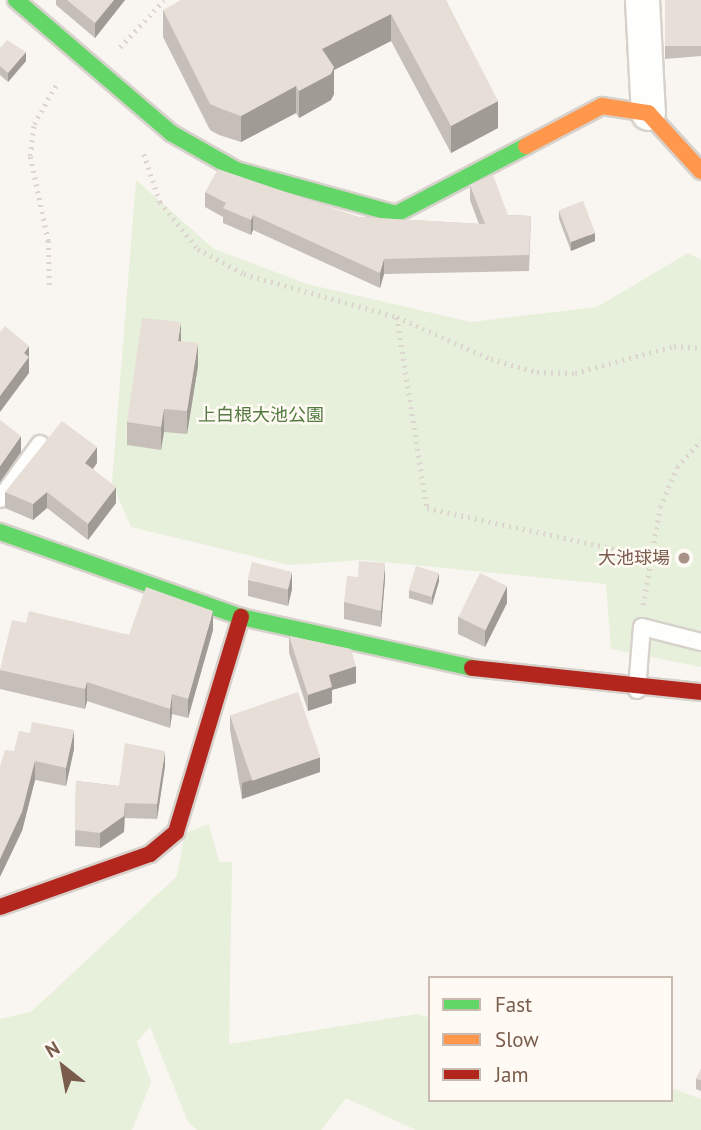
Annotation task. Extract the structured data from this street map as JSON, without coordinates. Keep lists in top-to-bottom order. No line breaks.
{"parks":["上白根大池公園"],"places":["大池球場"],"legend":["Fast","Slow","Jam"],"north":"top left"}
